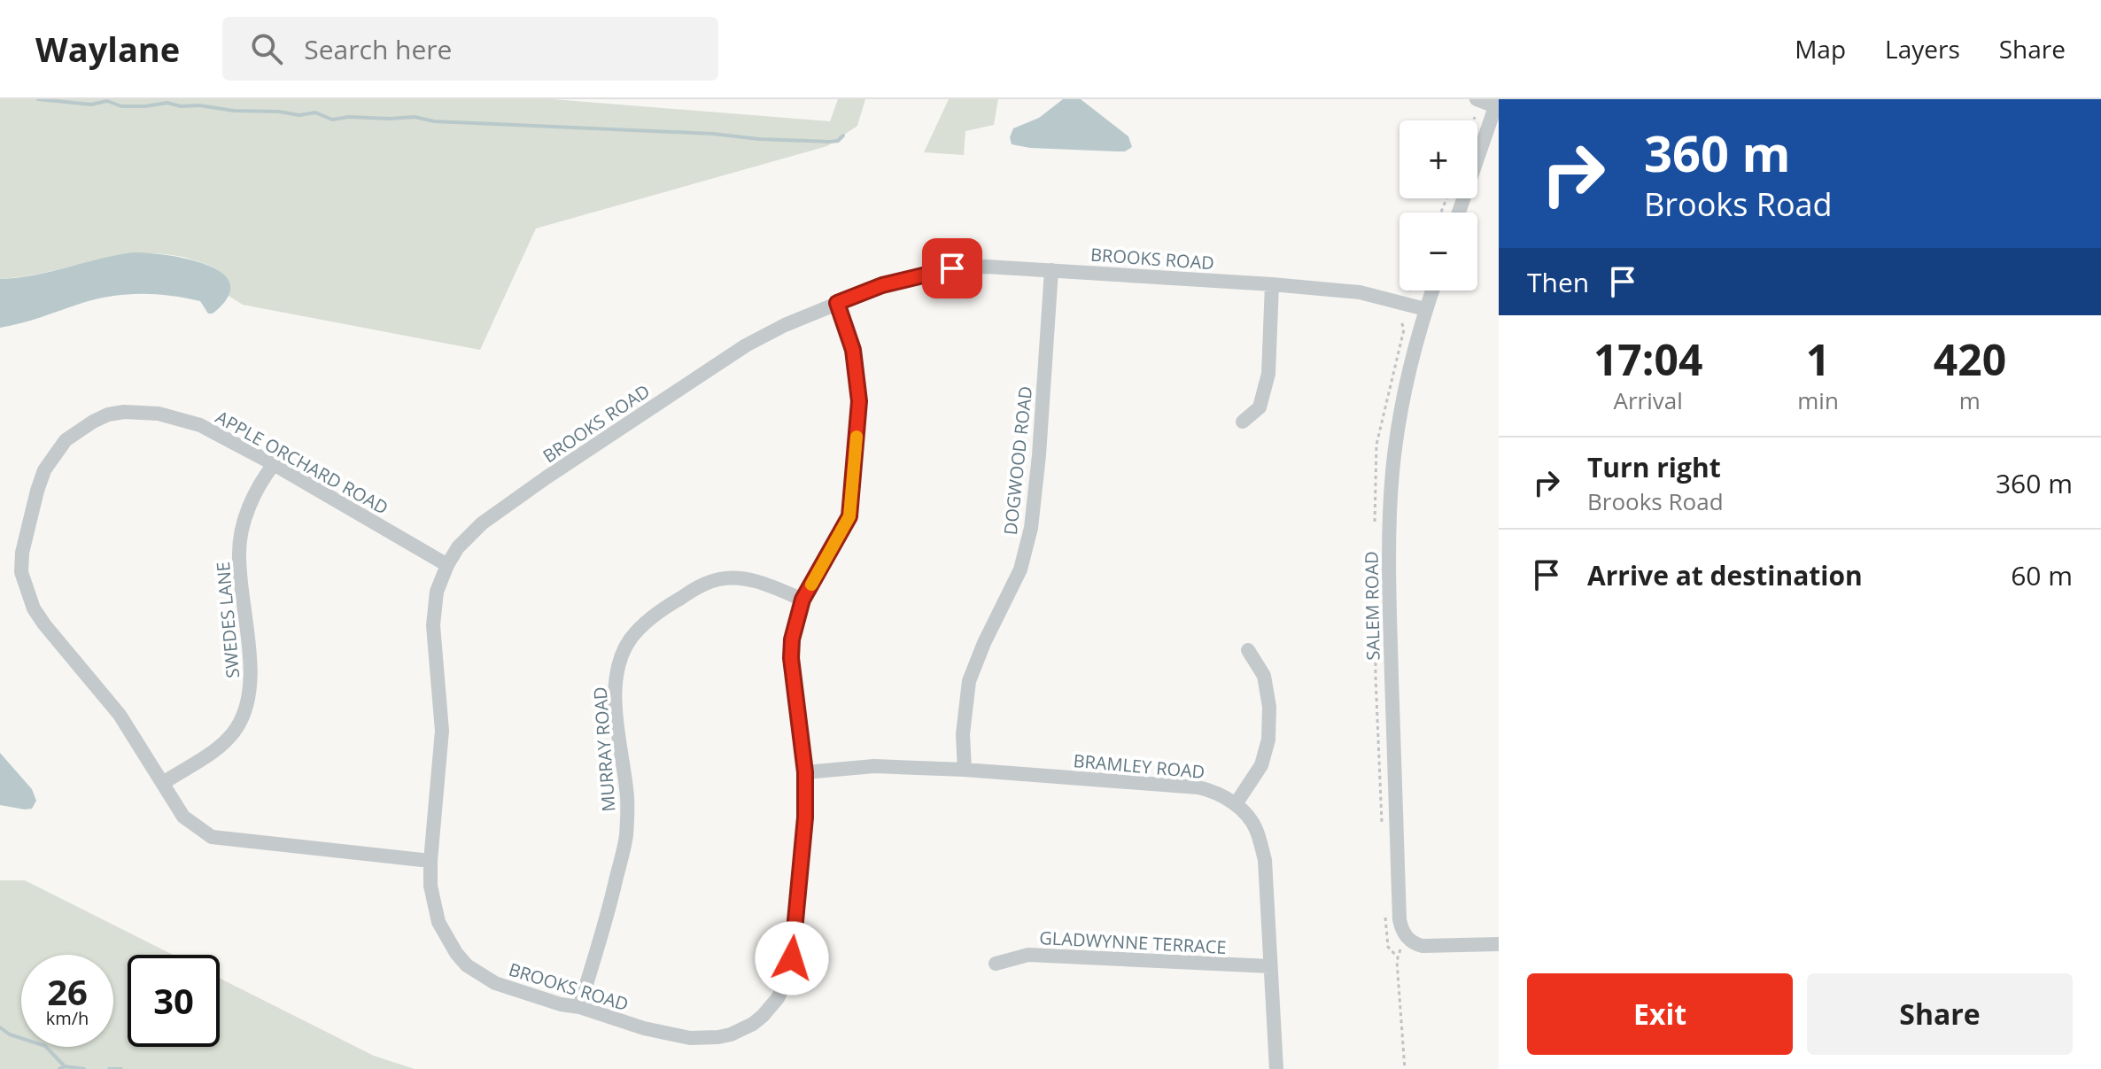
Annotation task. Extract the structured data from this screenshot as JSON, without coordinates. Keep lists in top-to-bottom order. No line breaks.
{"streets":{"street":["BROOKS ROAD","DOGWOOD ROAD","APPLE ORCHARD ROAD","SALEM ROAD","SWEDES LANE","MURRAY ROAD","BRAMLEY ROAD","GLADWYNNE TERRACE"]},"crossings":[["BROOKS ROAD","DOGWOOD ROAD"],["BROOKS ROAD","APPLE ORCHARD ROAD"],["BROOKS ROAD","SALEM ROAD"],["BROOKS ROAD","MURRAY ROAD"],["BROOKS ROAD","BRAMLEY ROAD"],["DOGWOOD ROAD","BRAMLEY ROAD"],["APPLE ORCHARD ROAD","SWEDES LANE"],["BRAMLEY ROAD","GLADWYNNE TERRACE"]],"page":{"header":"Waylane","search":"Search here","nav":["Map","Layers","Share"],"turn":["360 m","Brooks Road"],"map_buttons":["+","−"],"then":"Then","eta":["17:04","Arrival","1","min","420","m"],"list":[{"name":"Turn right","note":"Brooks Road","value":"360 m"},{"name":"Arrive at destination","value":"60 m"}],"speed":"26 km/h","limit":"30","buttons":["Exit","Share"]}}
